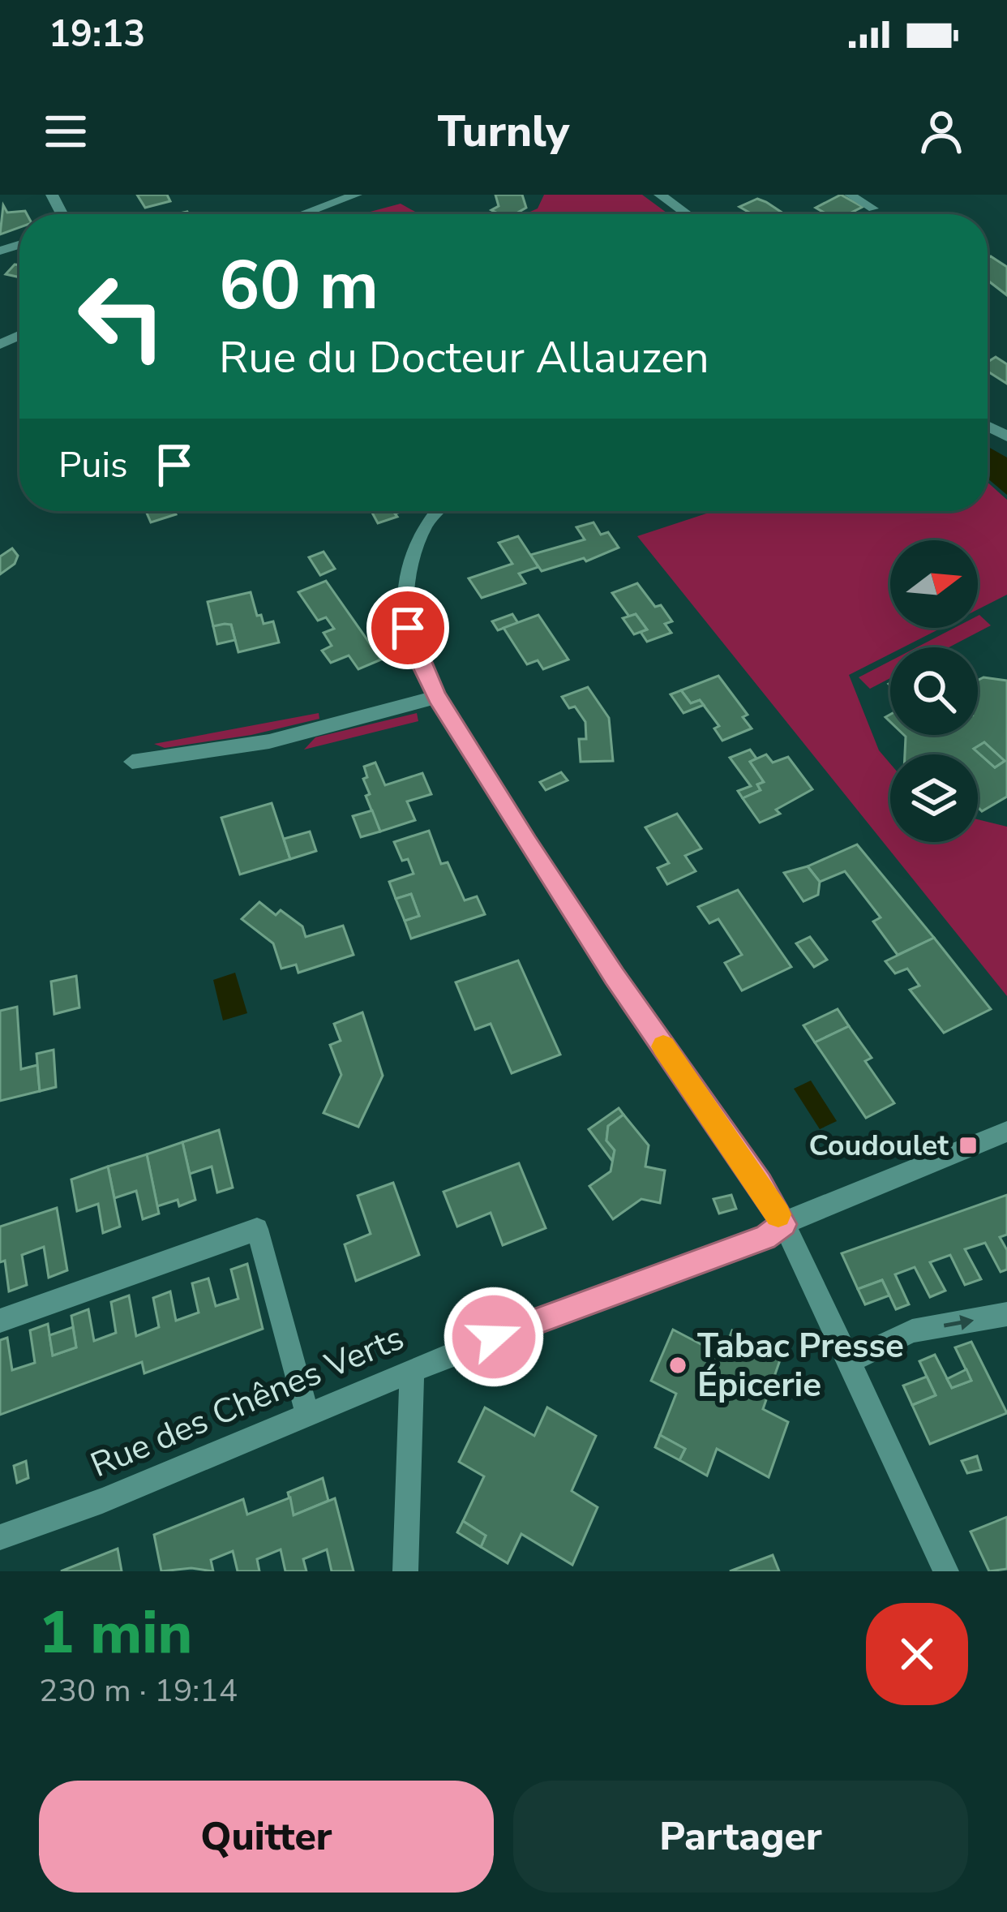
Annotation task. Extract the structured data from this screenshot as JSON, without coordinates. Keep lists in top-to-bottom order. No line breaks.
{"streets":{"street":["Rue des Chênes Verts"]},"places":{"transit":["Coudoulet"],"other":["Tabac Presse Épicerie"]},"north":"right","page":{"status":"19:13","header":"Turnly","turn":["60 m","Rue du Docteur Allauzen"],"then":"Puis","heading":["1 min","230 m · 19:14"],"buttons":["Quitter","Partager"]}}
